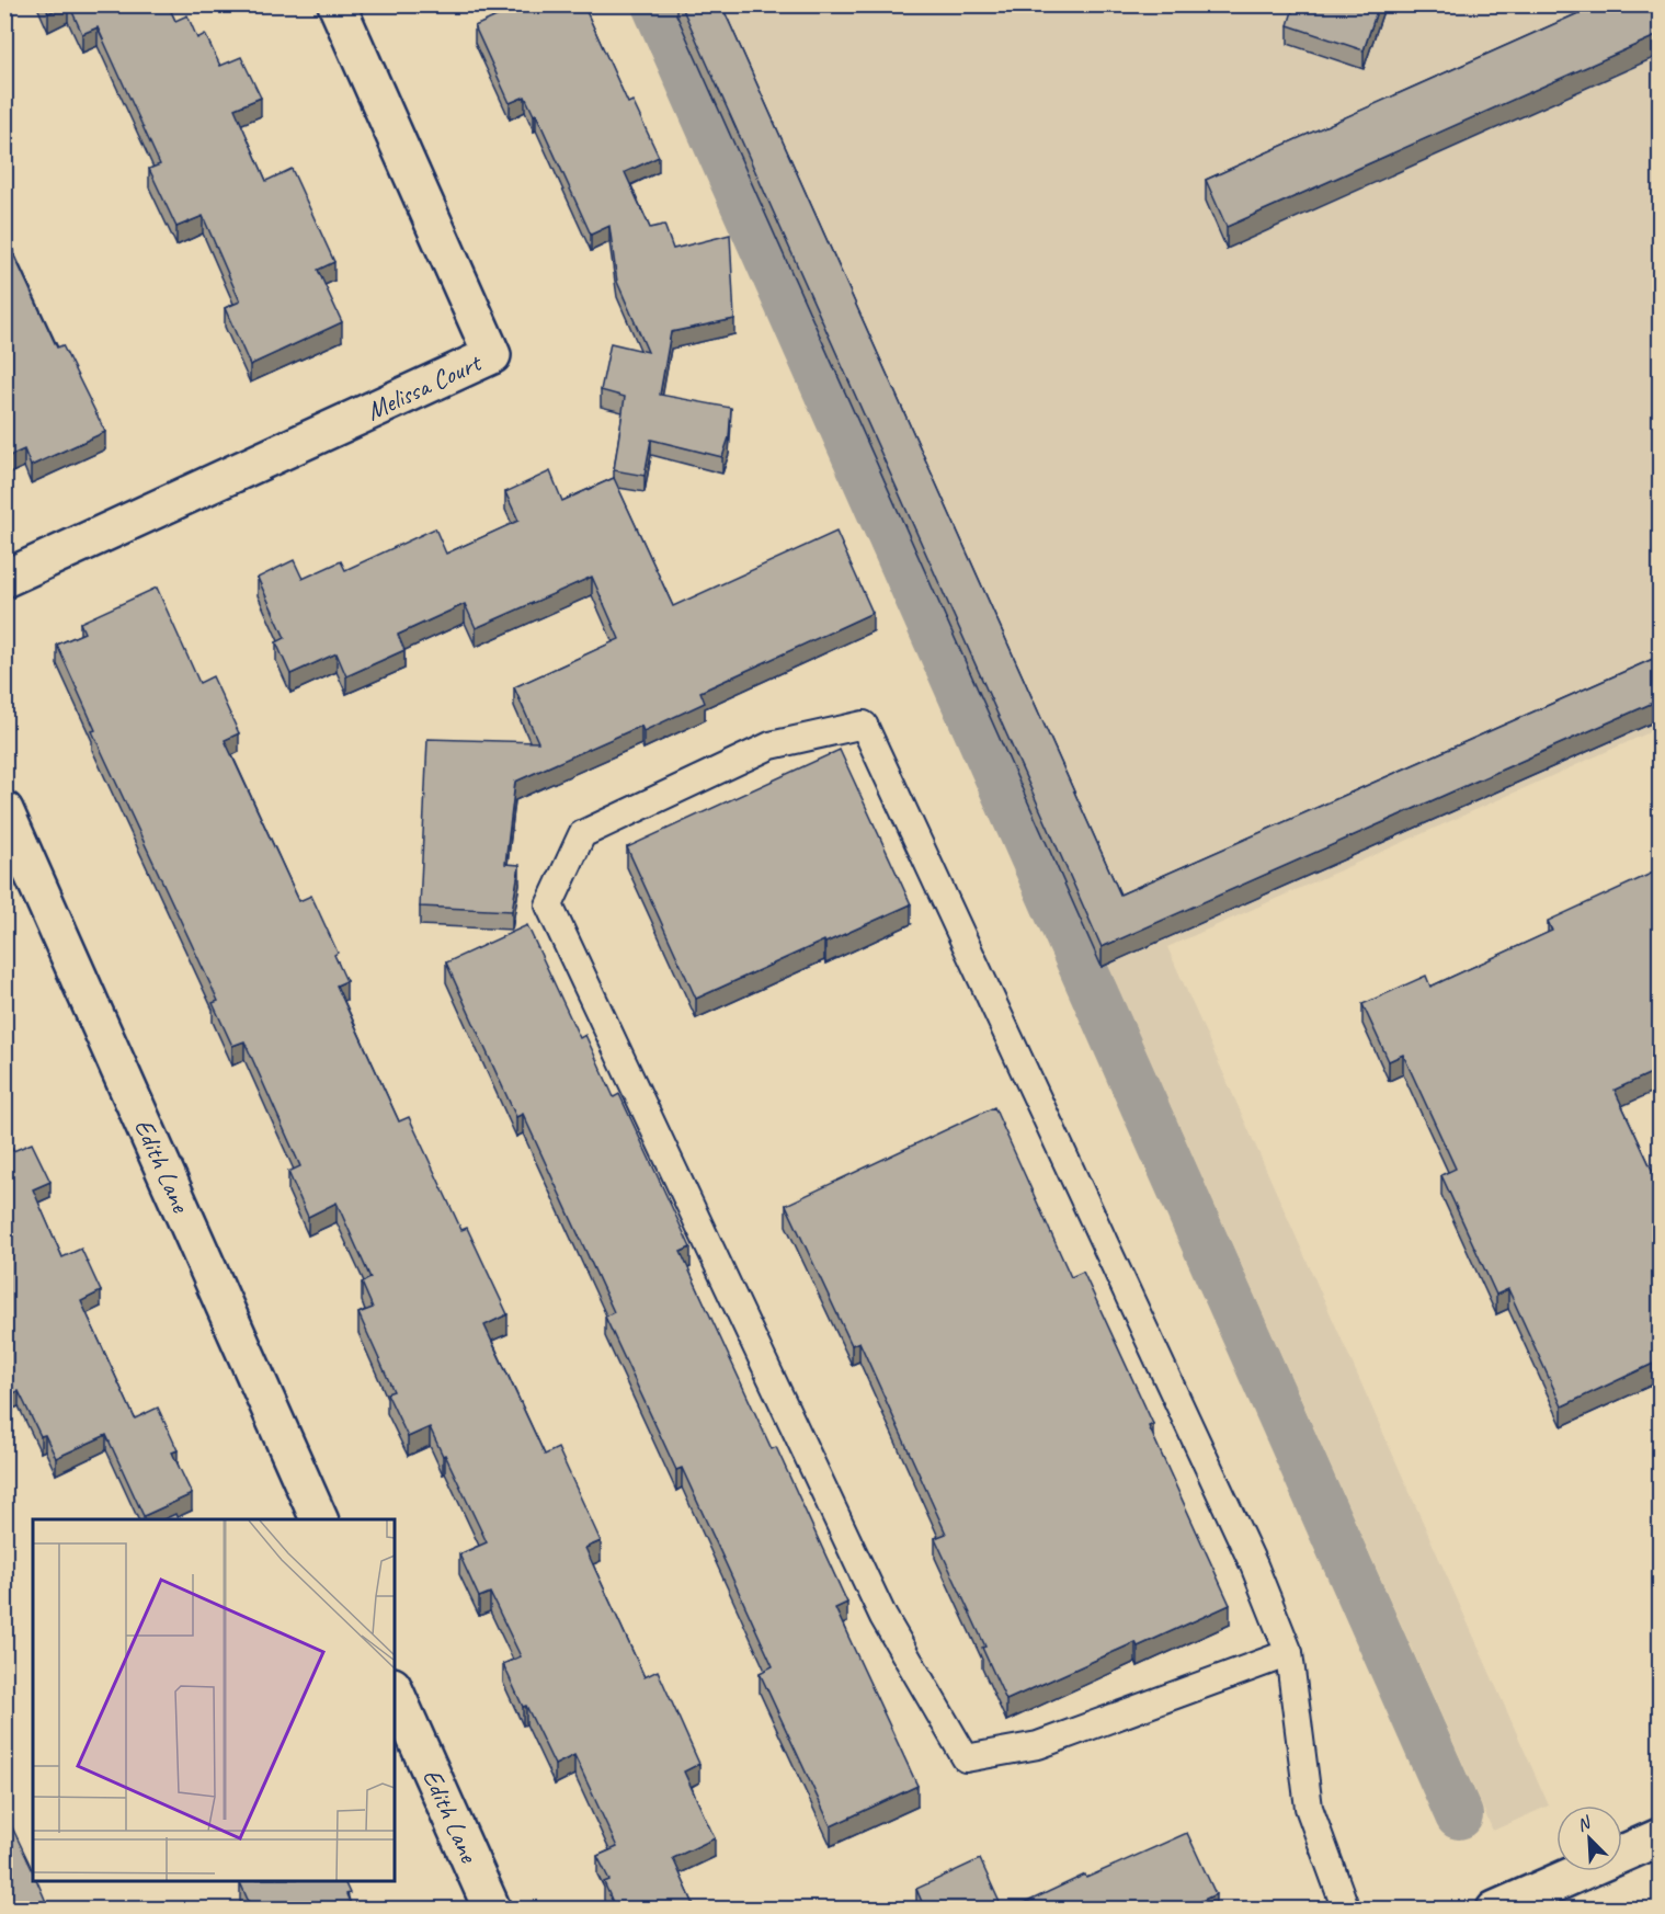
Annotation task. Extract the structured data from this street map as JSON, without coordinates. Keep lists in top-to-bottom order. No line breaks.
{"streets":{"street":["Melissa Court","Edith Lane"]},"north":"top left"}
